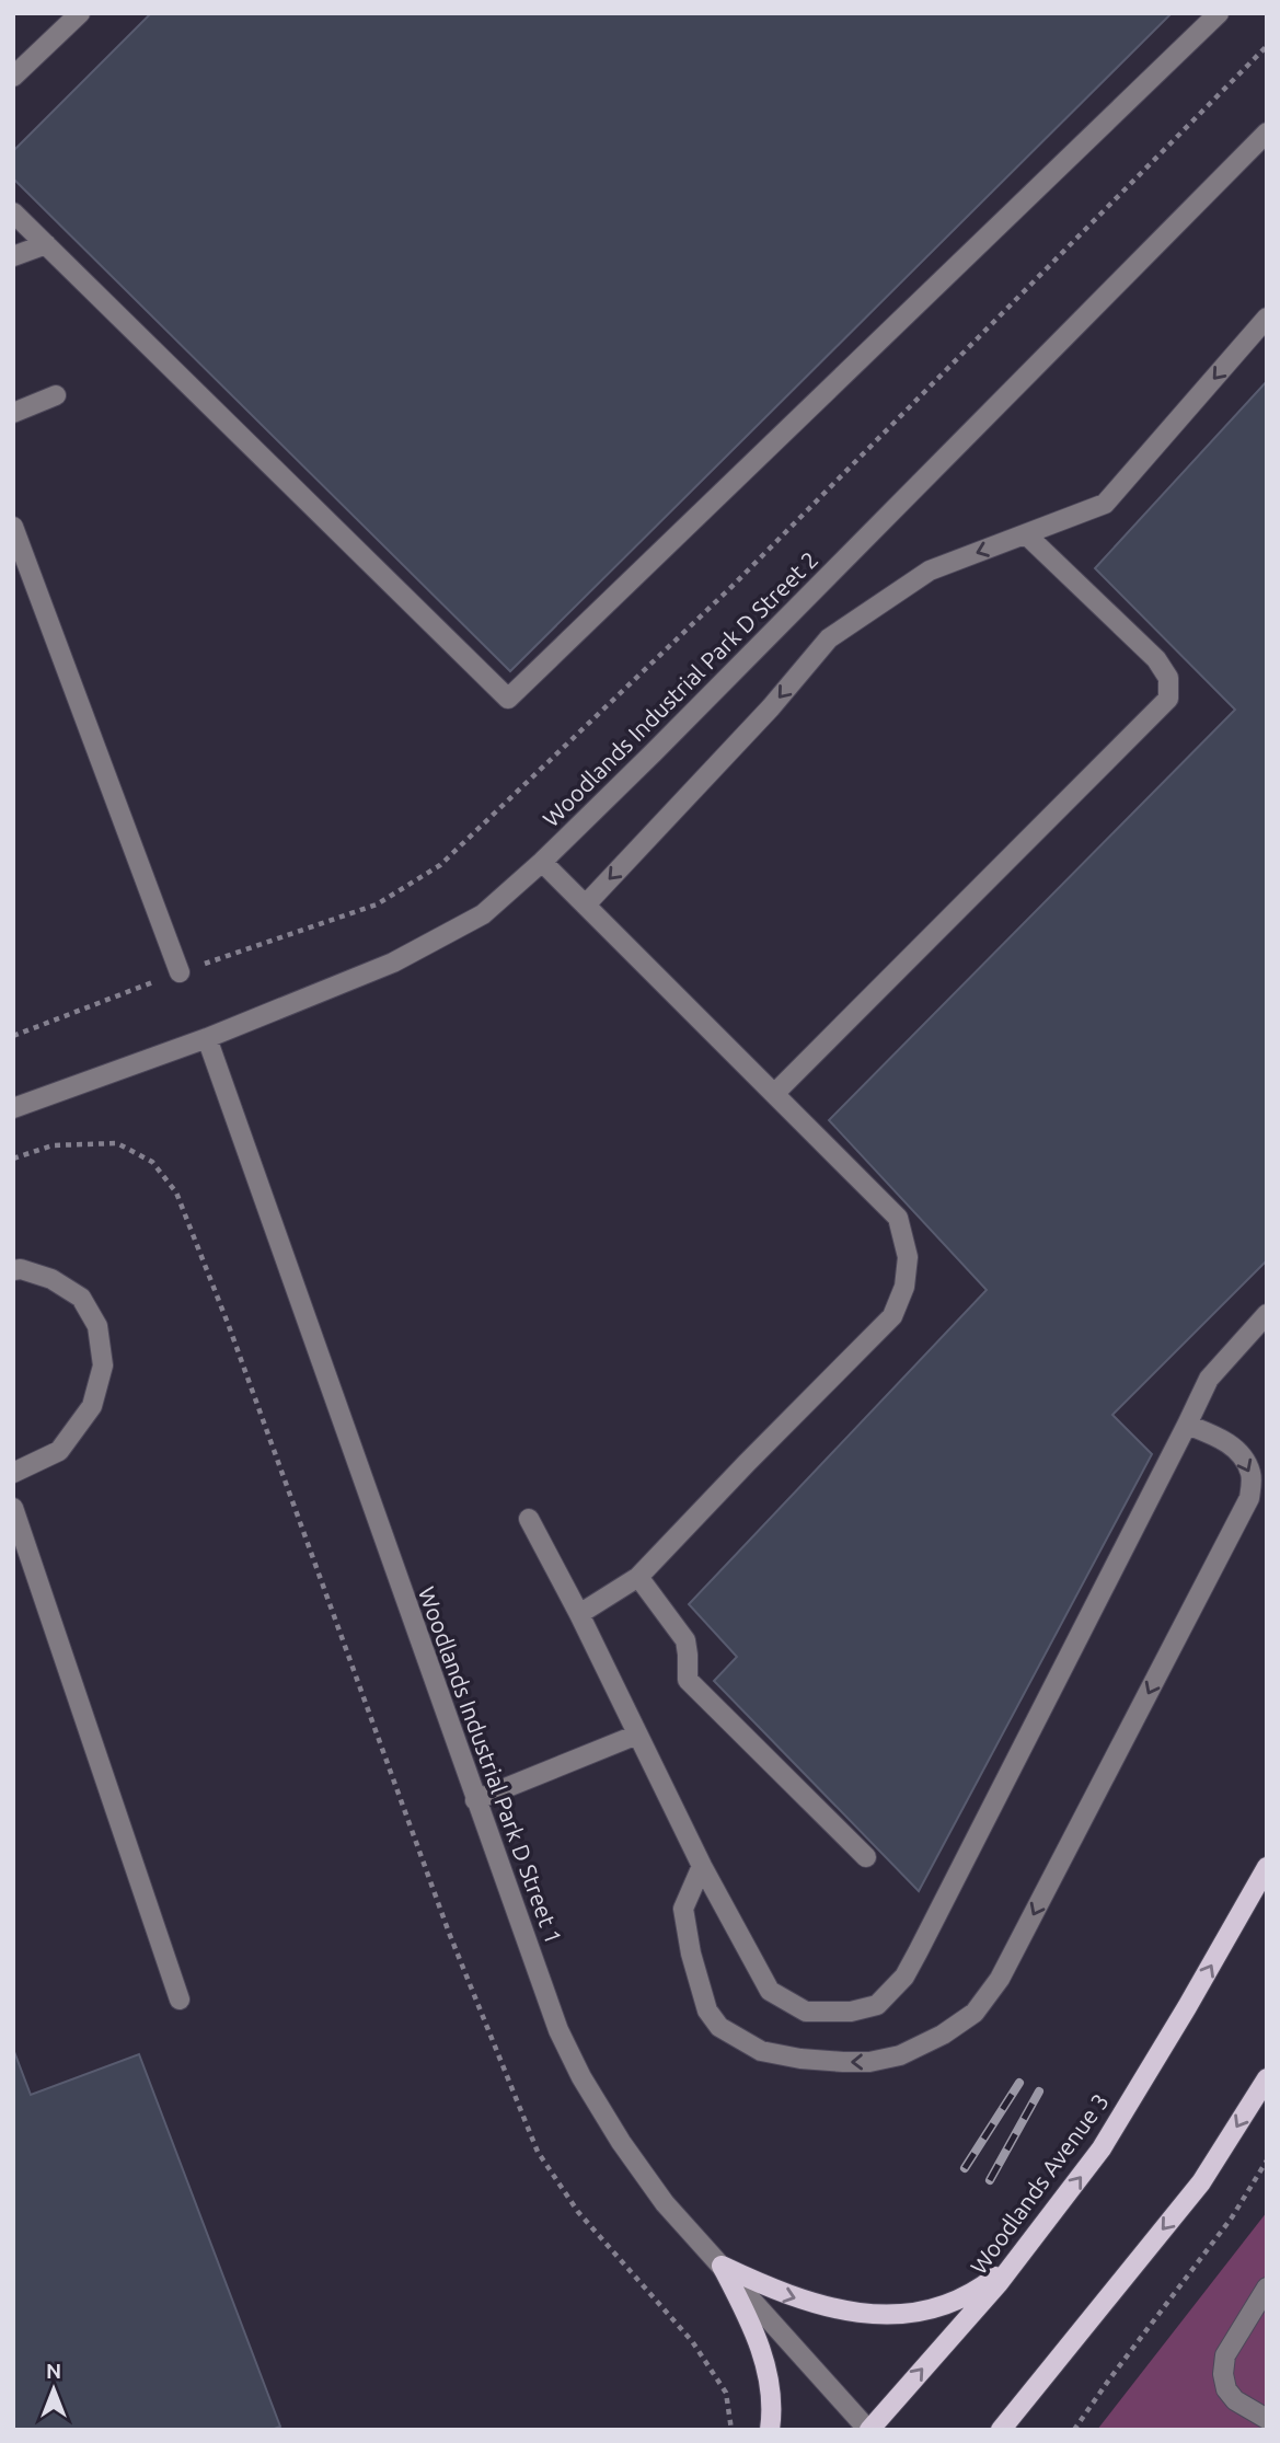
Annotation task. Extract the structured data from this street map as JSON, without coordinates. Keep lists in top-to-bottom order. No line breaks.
{"streets":{"main road":["Woodlands Avenue 3"],"street":["Woodlands Industrial Park D Street 2","Woodlands Industrial Park D Street 1"]},"crossings":[["Woodlands Industrial Park D Street 2","Woodlands Industrial Park D Street 1"],["Woodlands Industrial Park D Street 1","Woodlands Avenue 3"]],"north":"top"}
